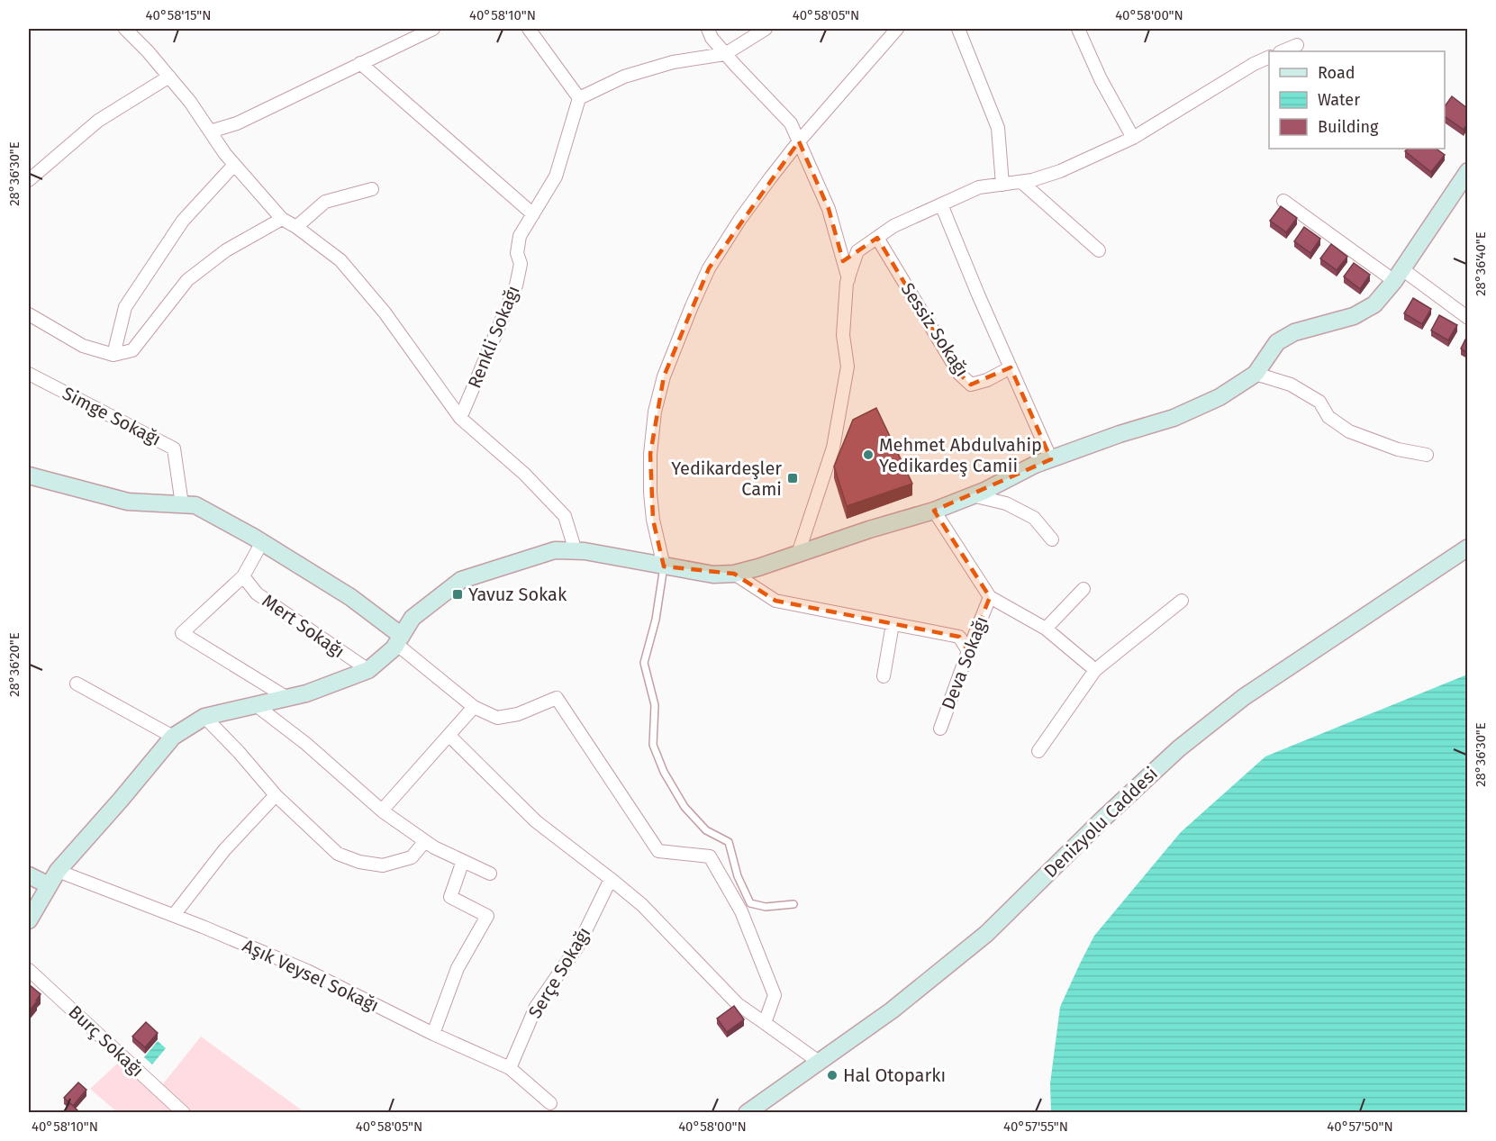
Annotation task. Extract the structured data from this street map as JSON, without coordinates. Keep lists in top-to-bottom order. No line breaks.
{"streets":{"main road":["Denizyolu Caddesi"],"street":["Sessiz Sokağı","Renkli Sokağı","Simge Sokağı","Mert Sokağı","Deva Sokağı","Serçe Sokağı","Aşık Veysel Sokağı","Burç Sokağı"]},"crossings":[["Serçe Sokağı","Aşık Veysel Sokağı"]],"places":{"other":["Mehmet Abdulvahip Yedikardeş Camii","Hal Otoparkı"],"transit":["Yedikardeşler Cami","Yavuz Sokak"]},"legend":["Road","Water","Building"],"coordinates":["40°58'15\"N","40°58'10\"N","40°58'05\"N","40°58'00\"N","28°36'30\"E","28°36'40\"E","28°36'20\"E","40°57'55\"N","40°57'50\"N"]}
